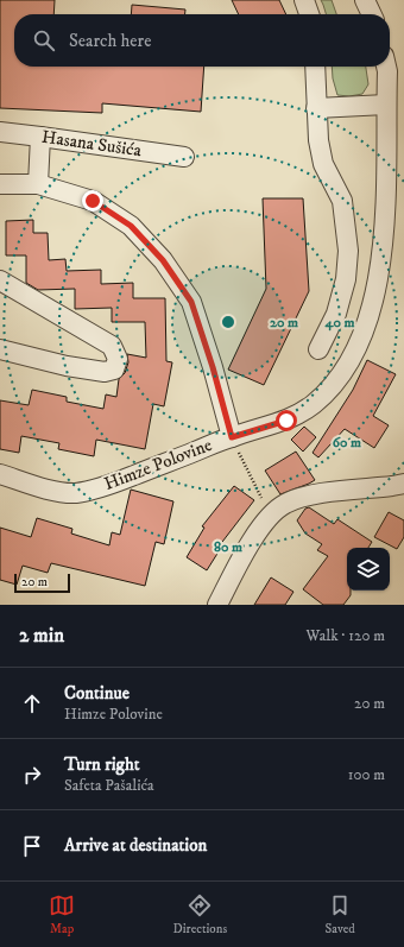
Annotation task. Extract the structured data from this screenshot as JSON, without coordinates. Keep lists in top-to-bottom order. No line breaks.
{"streets":{"street":["Hasana Sušića","Himze Polovine"]},"scale_bar":"20 m","page":{"search":"Search here","scale":"20 m","heading":["2 min","Walk · 120 m"],"list":[["Continue","Himze Polovine","20 m"],["Turn right","Safeta Pašalića","100 m"],"Arrive at destination"],"nav":["Map","Directions","Saved"]},"rings":["20 m","40 m","60 m","80 m"]}
